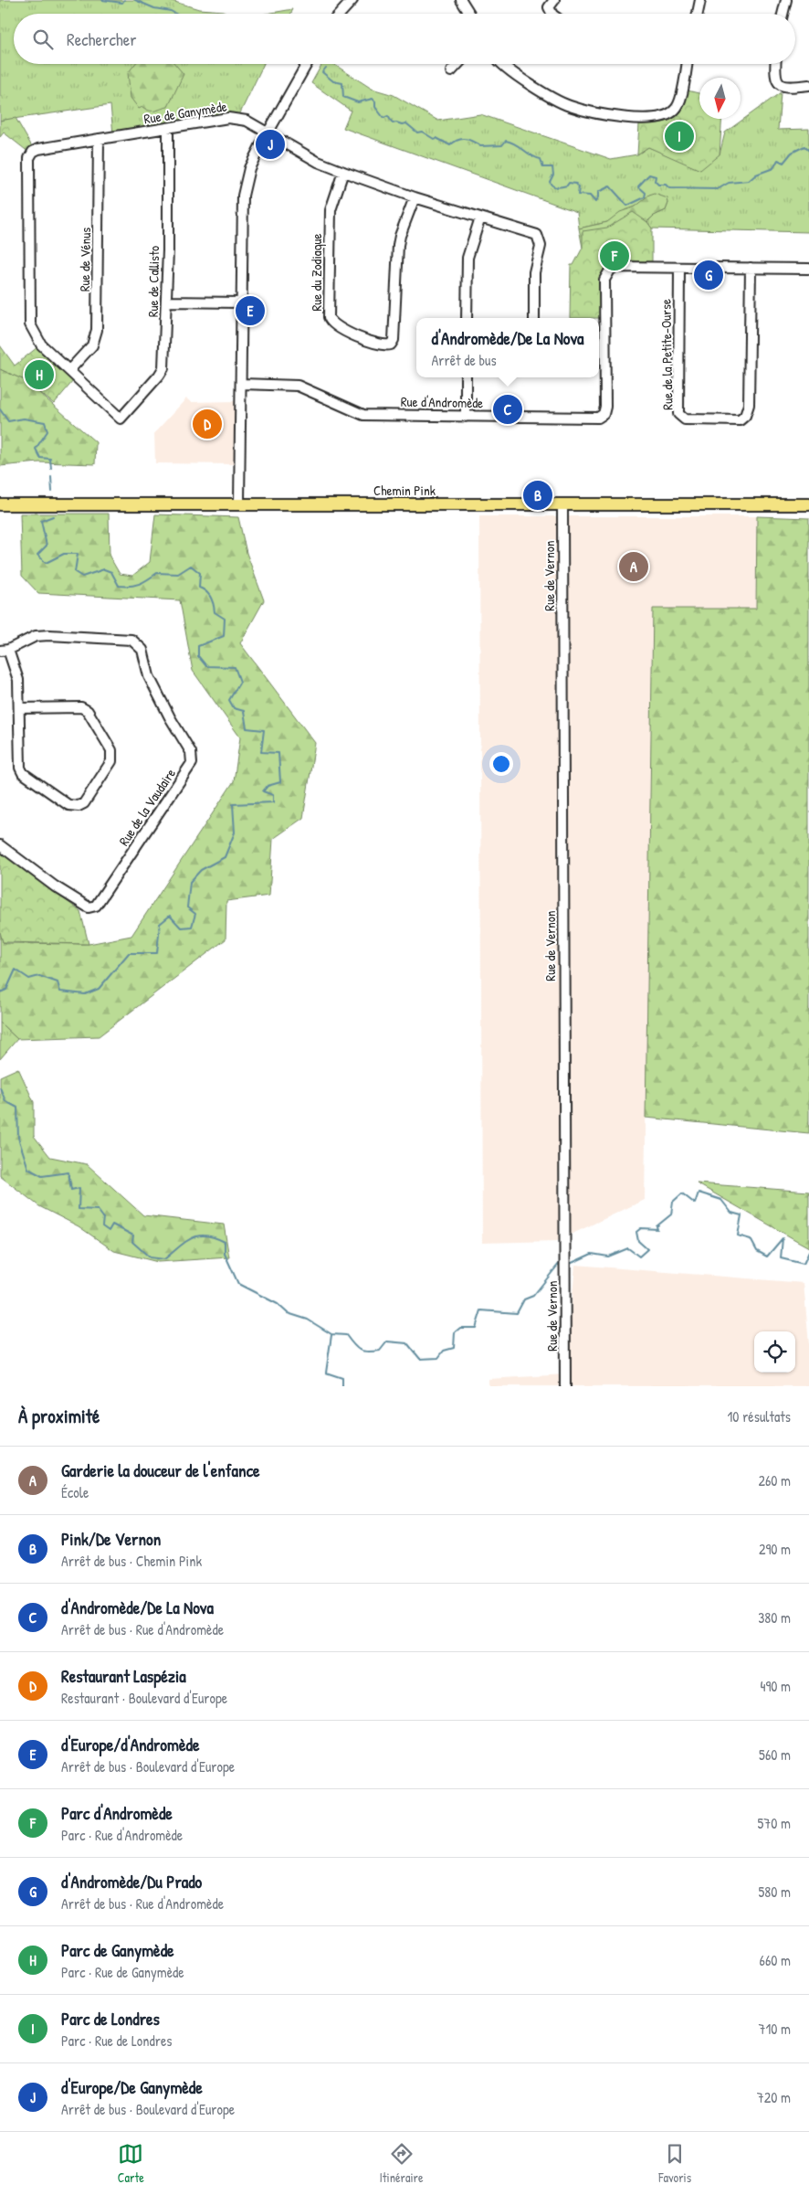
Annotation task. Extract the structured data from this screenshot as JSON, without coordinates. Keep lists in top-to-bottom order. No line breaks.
{"streets":{"main road":["Chemin Pink"],"street":["Rue de Ganymède","Rue de Vénus","Rue du Zodiaque","Rue de Callisto","Rue de la Petite-Ourse","Rue d'Andromède","Rue de Vernon","Rue de la Vaudaire"]},"crossings":[["Rue de Ganymède","Rue de Vénus"],["Rue de Ganymède","Rue du Zodiaque"],["Rue de Ganymède","Rue de Callisto"],["Rue de la Petite-Ourse","Rue d'Andromède"],["Chemin Pink","Rue de Vernon"]],"north":"bottom","page":{"search":"Rechercher","pins":["I","J","F","G","E","H","C","D","B","A"],"popup":["d'Andromède/De La Nova","Arrêt de bus"],"heading":["À proximité","10 résultats"],"list":[{"mark":"A","name":"Garderie la douceur de l'enfance","note":"École","value":"260 m"},{"mark":"B","name":"Pink/De Vernon","note":"Arrêt de bus · Chemin Pink","value":"290 m"},{"mark":"C","name":"d'Andromède/De La Nova","note":"Arrêt de bus · Rue d'Andromède","value":"380 m"},{"mark":"D","name":"Restaurant Laspézia","note":"Restaurant · Boulevard d'Europe","value":"490 m"},{"mark":"E","name":"d'Europe/d'Andromède","note":"Arrêt de bus · Boulevard d'Europe","value":"560 m"},{"mark":"F","name":"Parc d'Andromède","note":"Parc · Rue d'Andromède","value":"570 m"},{"mark":"G","name":"d'Andromède/Du Prado","note":"Arrêt de bus · Rue d'Andromède","value":"580 m"},{"mark":"H","name":"Parc de Ganymède","note":"Parc · Rue de Ganymède","value":"660 m"},{"mark":"I","name":"Parc de Londres","note":"Parc · Rue de Londres","value":"710 m"},{"mark":"J","name":"d'Europe/De Ganymède","note":"Arrêt de bus · Boulevard d'Europe","value":"720 m"}],"nav":["Carte","Itinéraire","Favoris"]}}
